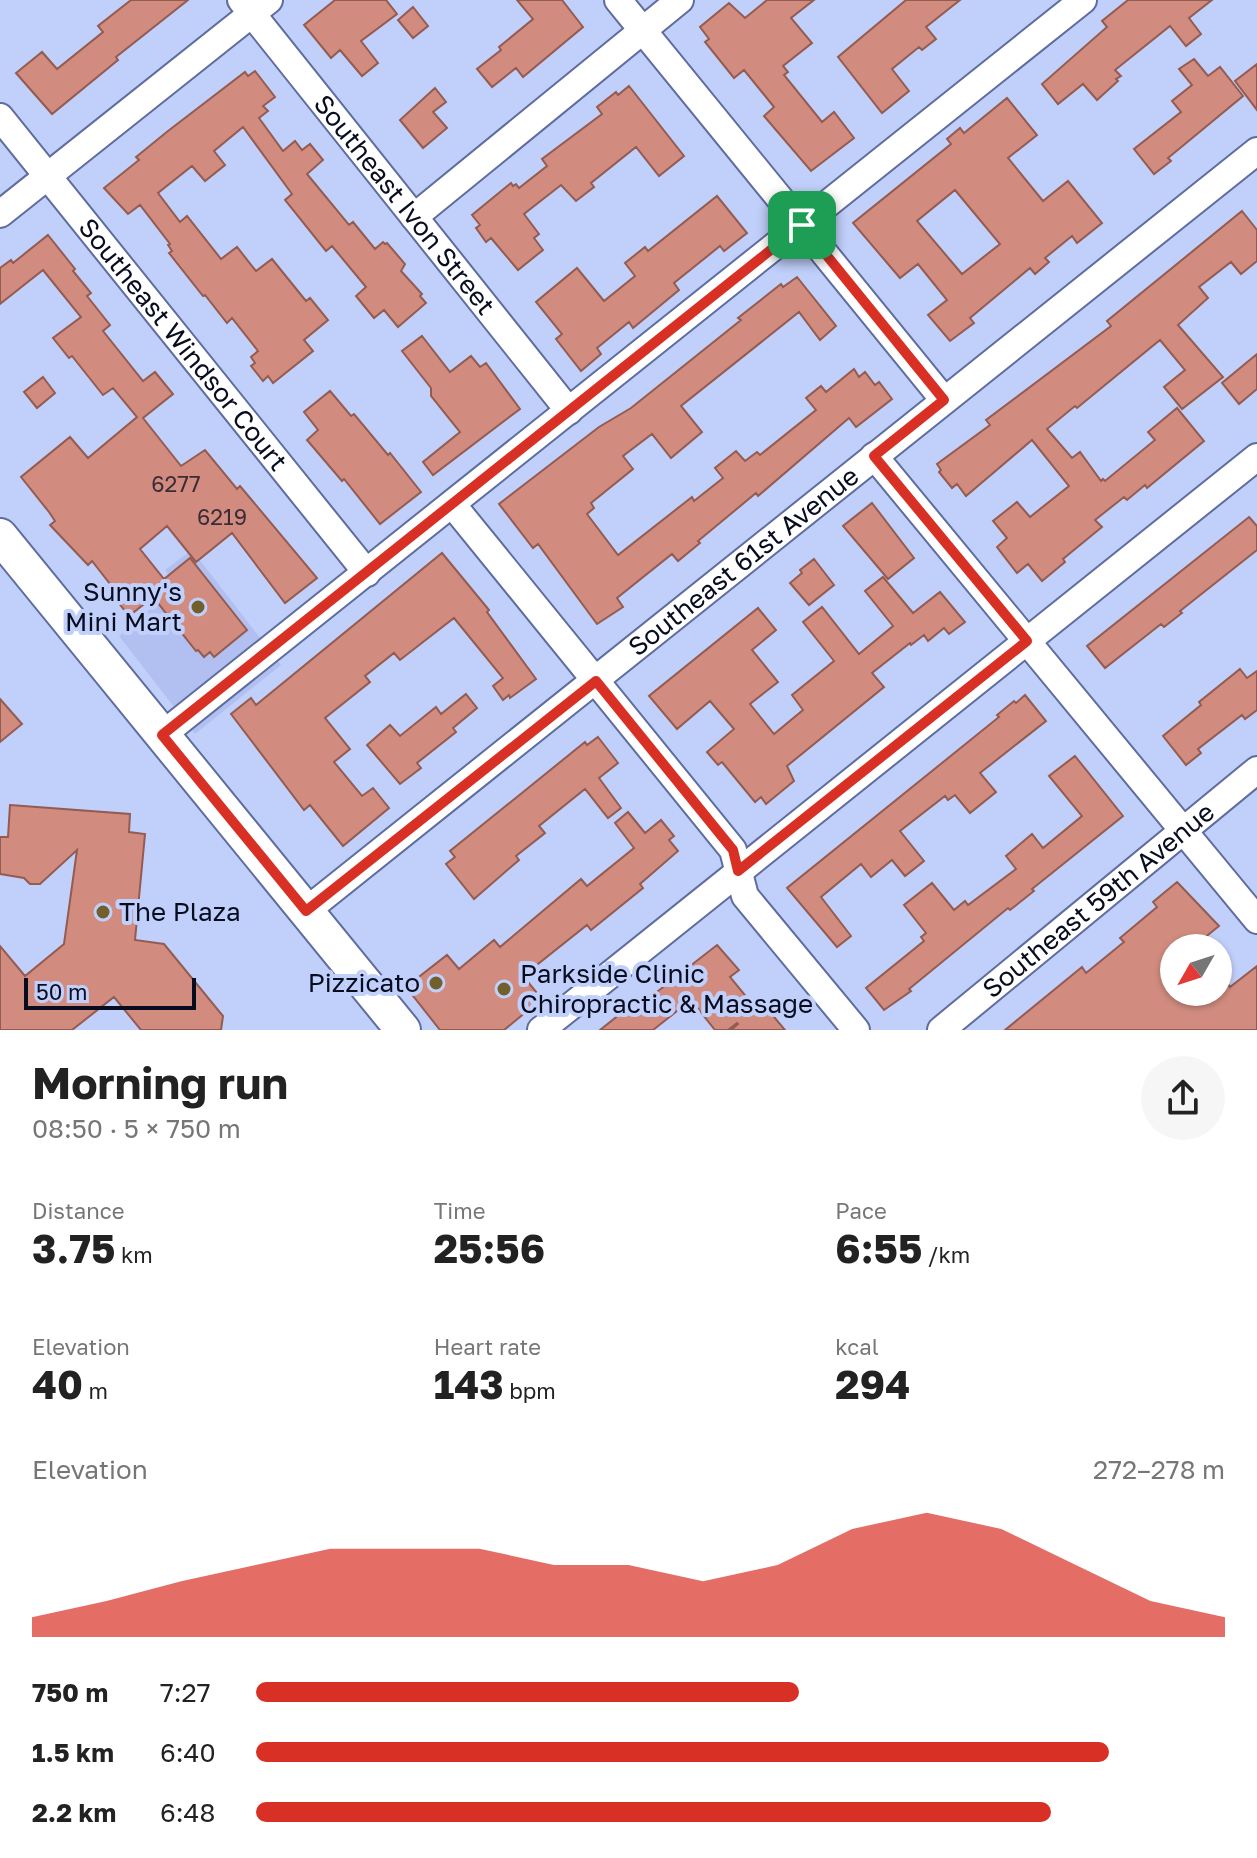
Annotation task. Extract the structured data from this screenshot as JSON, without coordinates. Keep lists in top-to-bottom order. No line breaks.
{"streets":{"street":["Southeast Ivon Street","Southeast Windsor Court","Southeast 61st Avenue","Southeast 59th Avenue"]},"places":["Sunny's Mini Mart","The Plaza","Pizzicato","Parkside Clinic Chiropractic & Massage"],"house_numbers":["6277","6219"],"scale_bar":"50 m","north":"bottom left","page":{"scale":"50 m","heading":["Morning run","08:50 · 5 × 750 m"],"stats":[["Distance","3.75 km"],["Time","25:56"],["Pace","6:55 /km"],["Elevation","40 m"],["Heart rate","143 bpm"],["kcal","294"]],"chart":["Elevation","272–278 m"],"list":[{"name":"750 m","note":"7:27"},{"name":"1.5 km","note":"6:40"},{"name":"2.2 km","note":"6:48"}]}}
